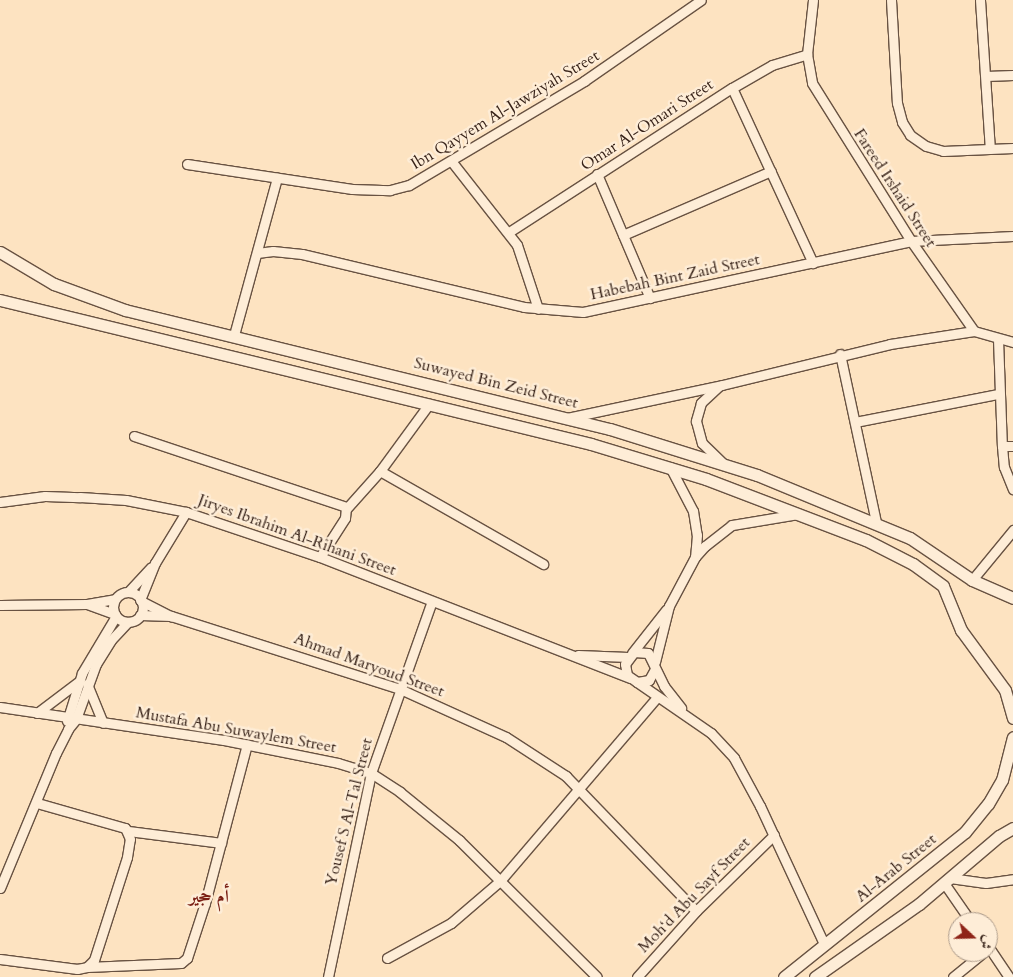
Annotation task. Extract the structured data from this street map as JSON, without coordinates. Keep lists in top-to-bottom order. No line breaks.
{"streets":{"main road":["Suwayed Bin Zeid Street","Al-Arab Street"],"street":["Ibn Qayyem Al-Jawziyah Street","Omar Al-Omari Street","Fareed Irshaid Street","Habebah Bint Zaid Street","Jiryes Ibrahim Al-Rihani Street","Ahmad Maryoud Street","Mustafa Abu Suwaylem Street","Yousef S Al-Tal Street","Moh‘d Abu Sayf Street"]},"crossings":[["Omar Al-Omari Street","Fareed Irshaid Street"],["Fareed Irshaid Street","Habebah Bint Zaid Street"],["Jiryes Ibrahim Al-Rihani Street","Yousef S Al-Tal Street"],["Jiryes Ibrahim Al-Rihani Street","Al-Arab Street"],["Jiryes Ibrahim Al-Rihani Street","Moh‘d Abu Sayf Street"],["Ahmad Maryoud Street","Yousef S Al-Tal Street"],["Ahmad Maryoud Street","Moh‘d Abu Sayf Street"],["Mustafa Abu Suwaylem Street","Yousef S Al-Tal Street"]],"districts":["أم حجير"],"north":"right"}
